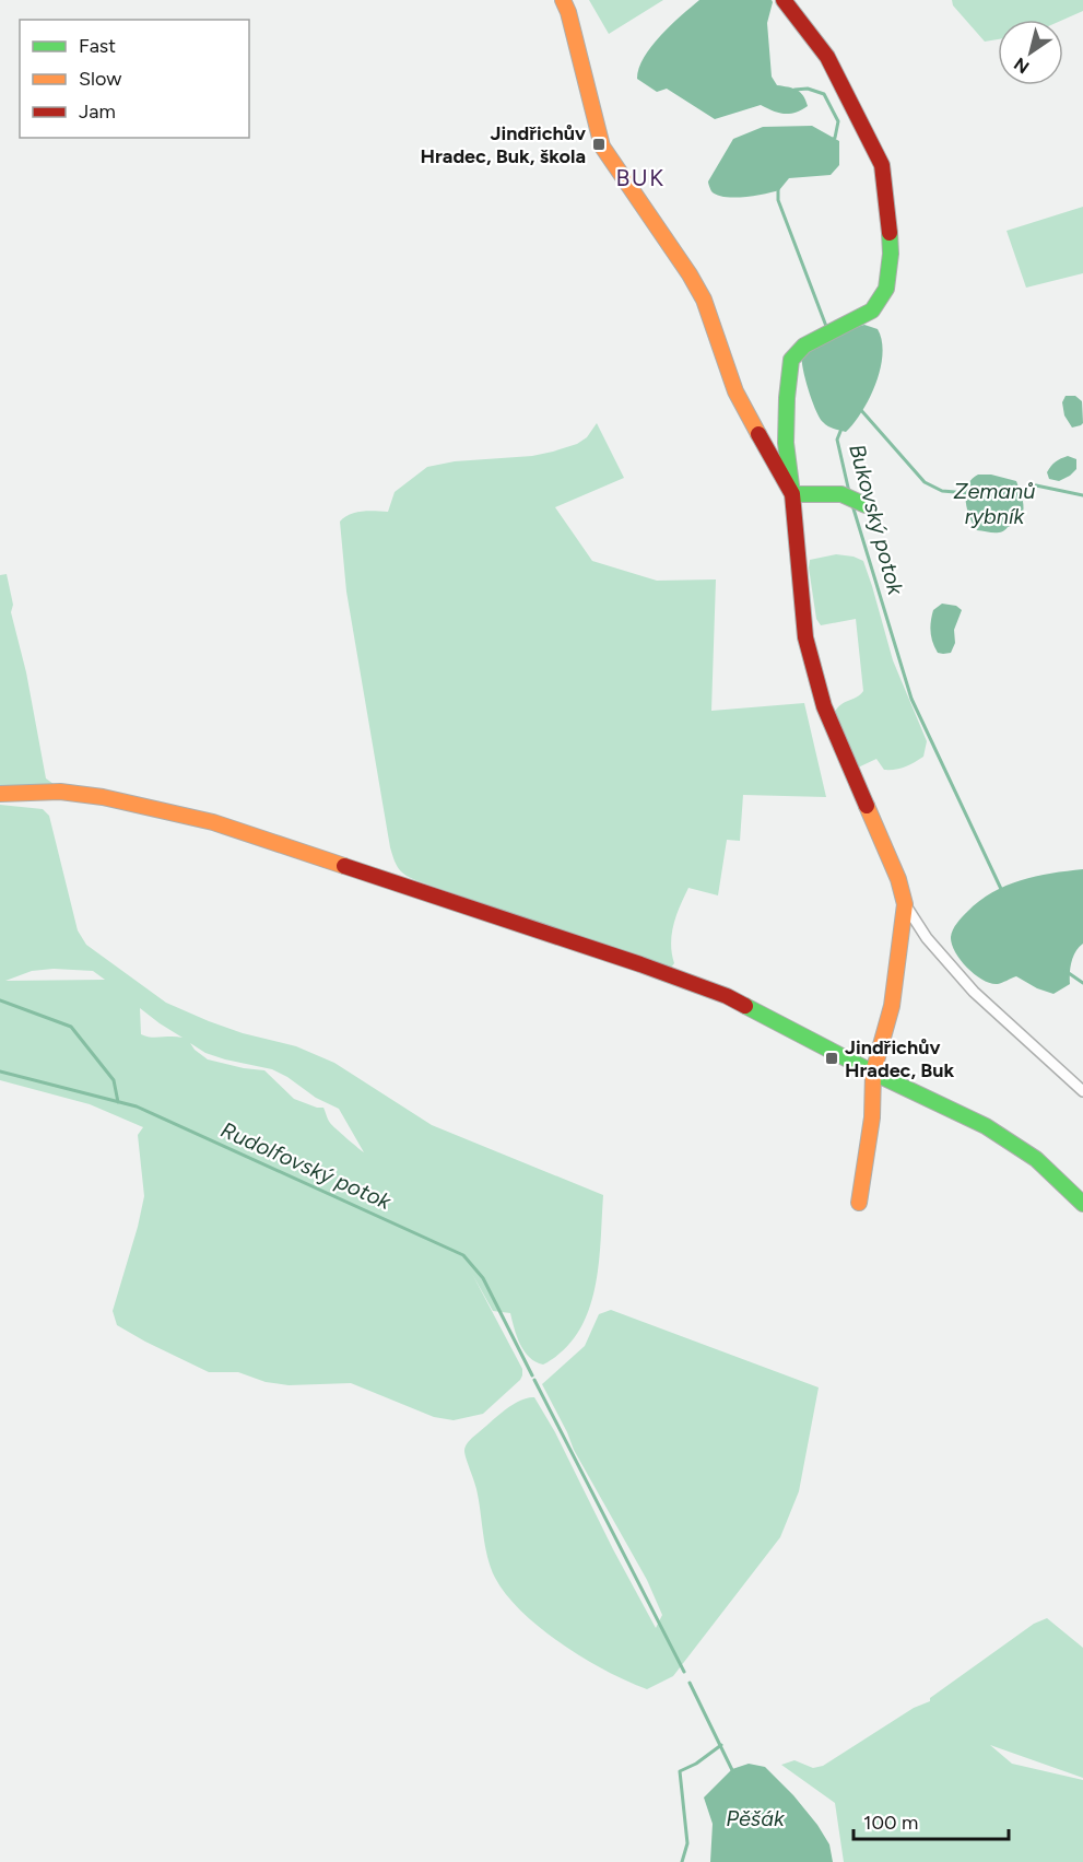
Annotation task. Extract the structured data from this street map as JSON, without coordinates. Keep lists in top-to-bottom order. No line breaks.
{"districts":["BUK"],"water":["Zemanů rybník","Bukovský potok","Rudolfovský potok","Pěšák"],"places":{"transit":["Jindřichův Hradec, Buk, škola","Jindřichův Hradec, Buk"]},"legend":["Fast","Slow","Jam"],"scale_bar":"100 m","north":"bottom left"}
